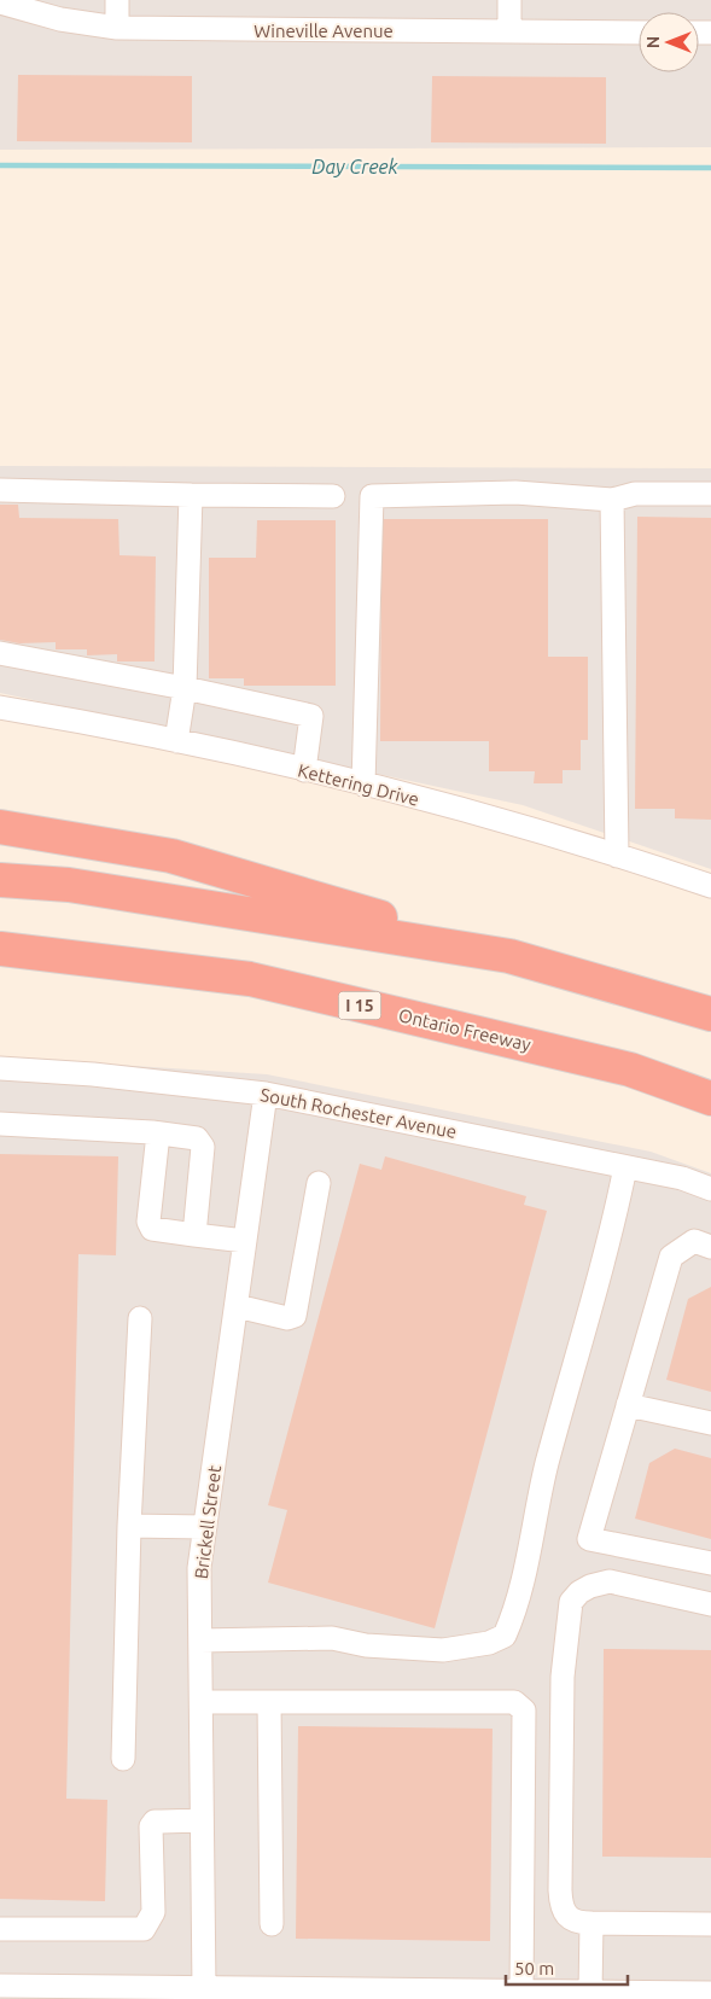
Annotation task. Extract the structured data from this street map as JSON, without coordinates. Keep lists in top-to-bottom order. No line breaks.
{"streets":{"highway":["I 15","Ontario Freeway"],"street":["Wineville Avenue","Kettering Drive","South Rochester Avenue","Brickell Street"]},"crossings":[["South Rochester Avenue","Brickell Street"]],"water":["Day Creek"],"scale_bar":"50 m","north":"left"}
